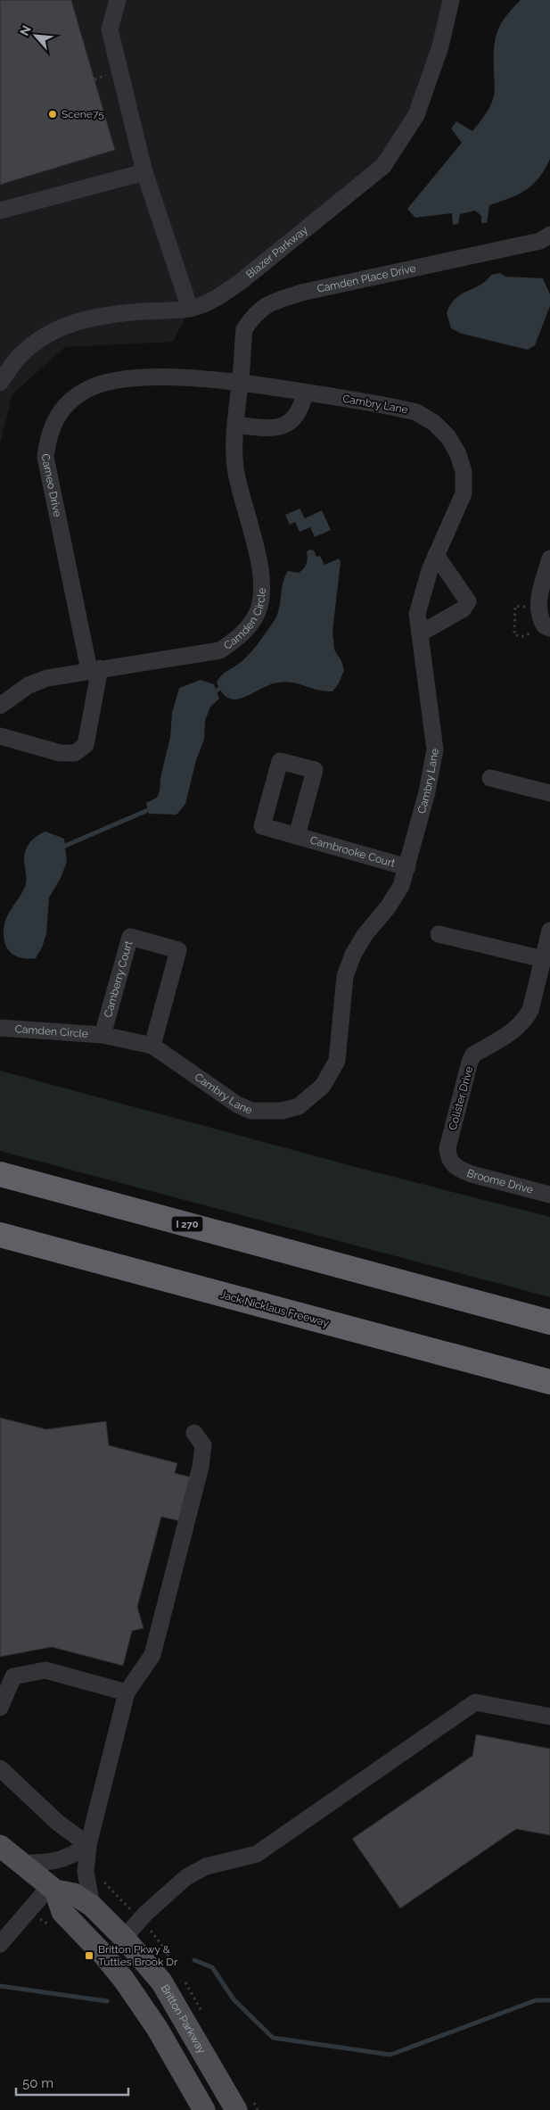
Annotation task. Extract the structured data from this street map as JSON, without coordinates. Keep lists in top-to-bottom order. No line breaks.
{"streets":{"highway":["I 270","Jack Nicklaus Freeway"],"main road":["Britton Parkway"],"street":["Blazer Parkway","Camden Place Drive","Cambry Lane","Cameo Drive","Camden Circle","Cambrooke Court","Camberry Court","Colister Drive","Broome Drive"]},"crossings":[["Camden Place Drive","Cambry Lane"],["Camden Place Drive","Cameo Drive"],["Camden Place Drive","Camden Circle"],["Cambry Lane","Cameo Drive"],["Cambry Lane","Camden Circle"],["Cambry Lane","Cambrooke Court"],["Cambry Lane","Camberry Court"],["Cameo Drive","Camden Circle"],["Camden Circle","Camberry Court"],["Colister Drive","Broome Drive"]],"places":{"other":["Scene75"],"transit":["Britton Pkwy & Tuttles Brook Dr"]},"scale_bar":"50 m","north":"top left"}
